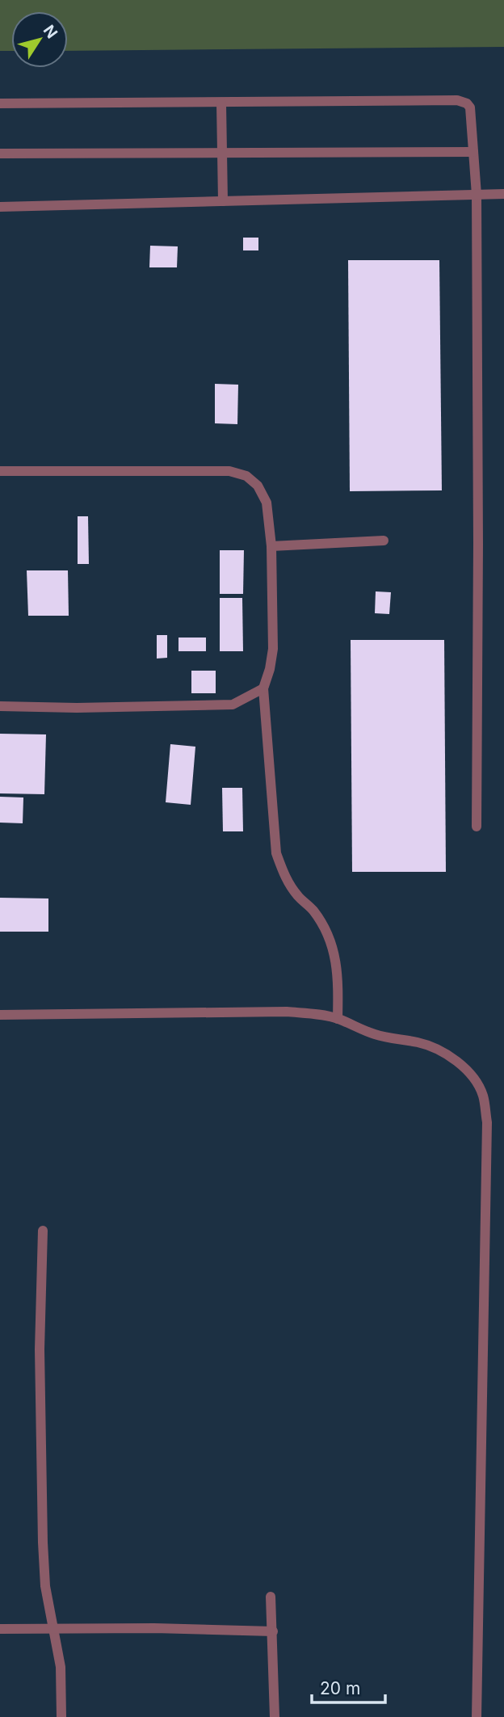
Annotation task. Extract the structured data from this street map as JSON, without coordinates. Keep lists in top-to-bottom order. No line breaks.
{"scale_bar":"20 m","north":"top right"}
